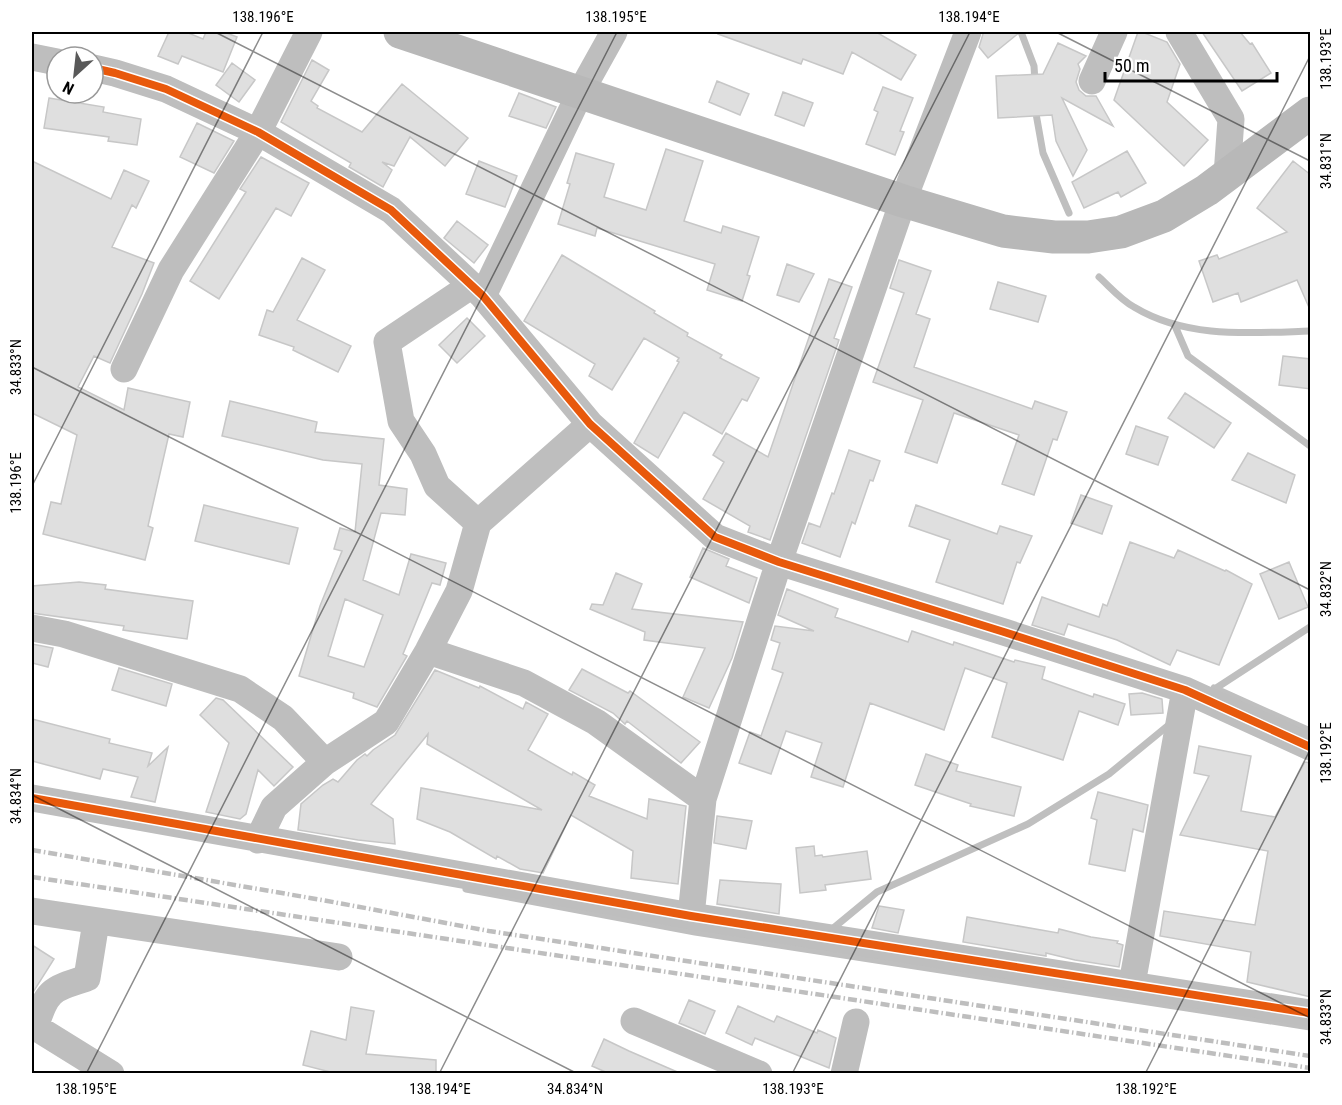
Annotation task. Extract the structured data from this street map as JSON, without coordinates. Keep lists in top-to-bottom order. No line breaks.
{"scale_bar":"50 m","north":"bottom left","coordinates":["138.196°E","138.195°E","138.194°E","138.193°E","34.831°N","34.833°N","34.832°N","138.192°E","34.834°N"]}
